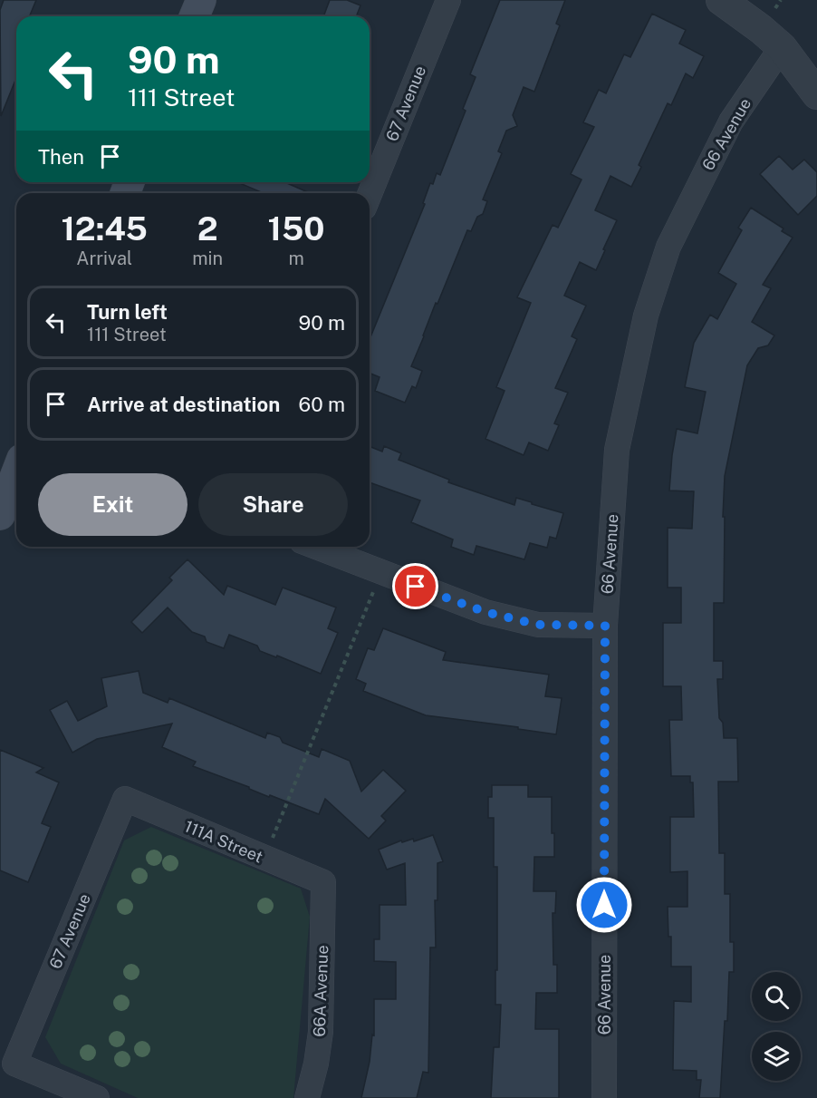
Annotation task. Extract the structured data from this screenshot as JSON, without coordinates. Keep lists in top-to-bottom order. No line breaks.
{"streets":{"street":["67 Avenue","66 Avenue","111A Street","66A Avenue"]},"crossings":[["67 Avenue","111A Street"],["111A Street","66A Avenue"]],"page":{"turn":["90 m","111 Street"],"then":"Then","eta":["12:45","Arrival","2","min","150","m"],"list":[{"name":"Turn left","note":"111 Street","value":"90 m"},{"name":"Arrive at destination","value":"60 m"}],"buttons":["Exit","Share"]}}
